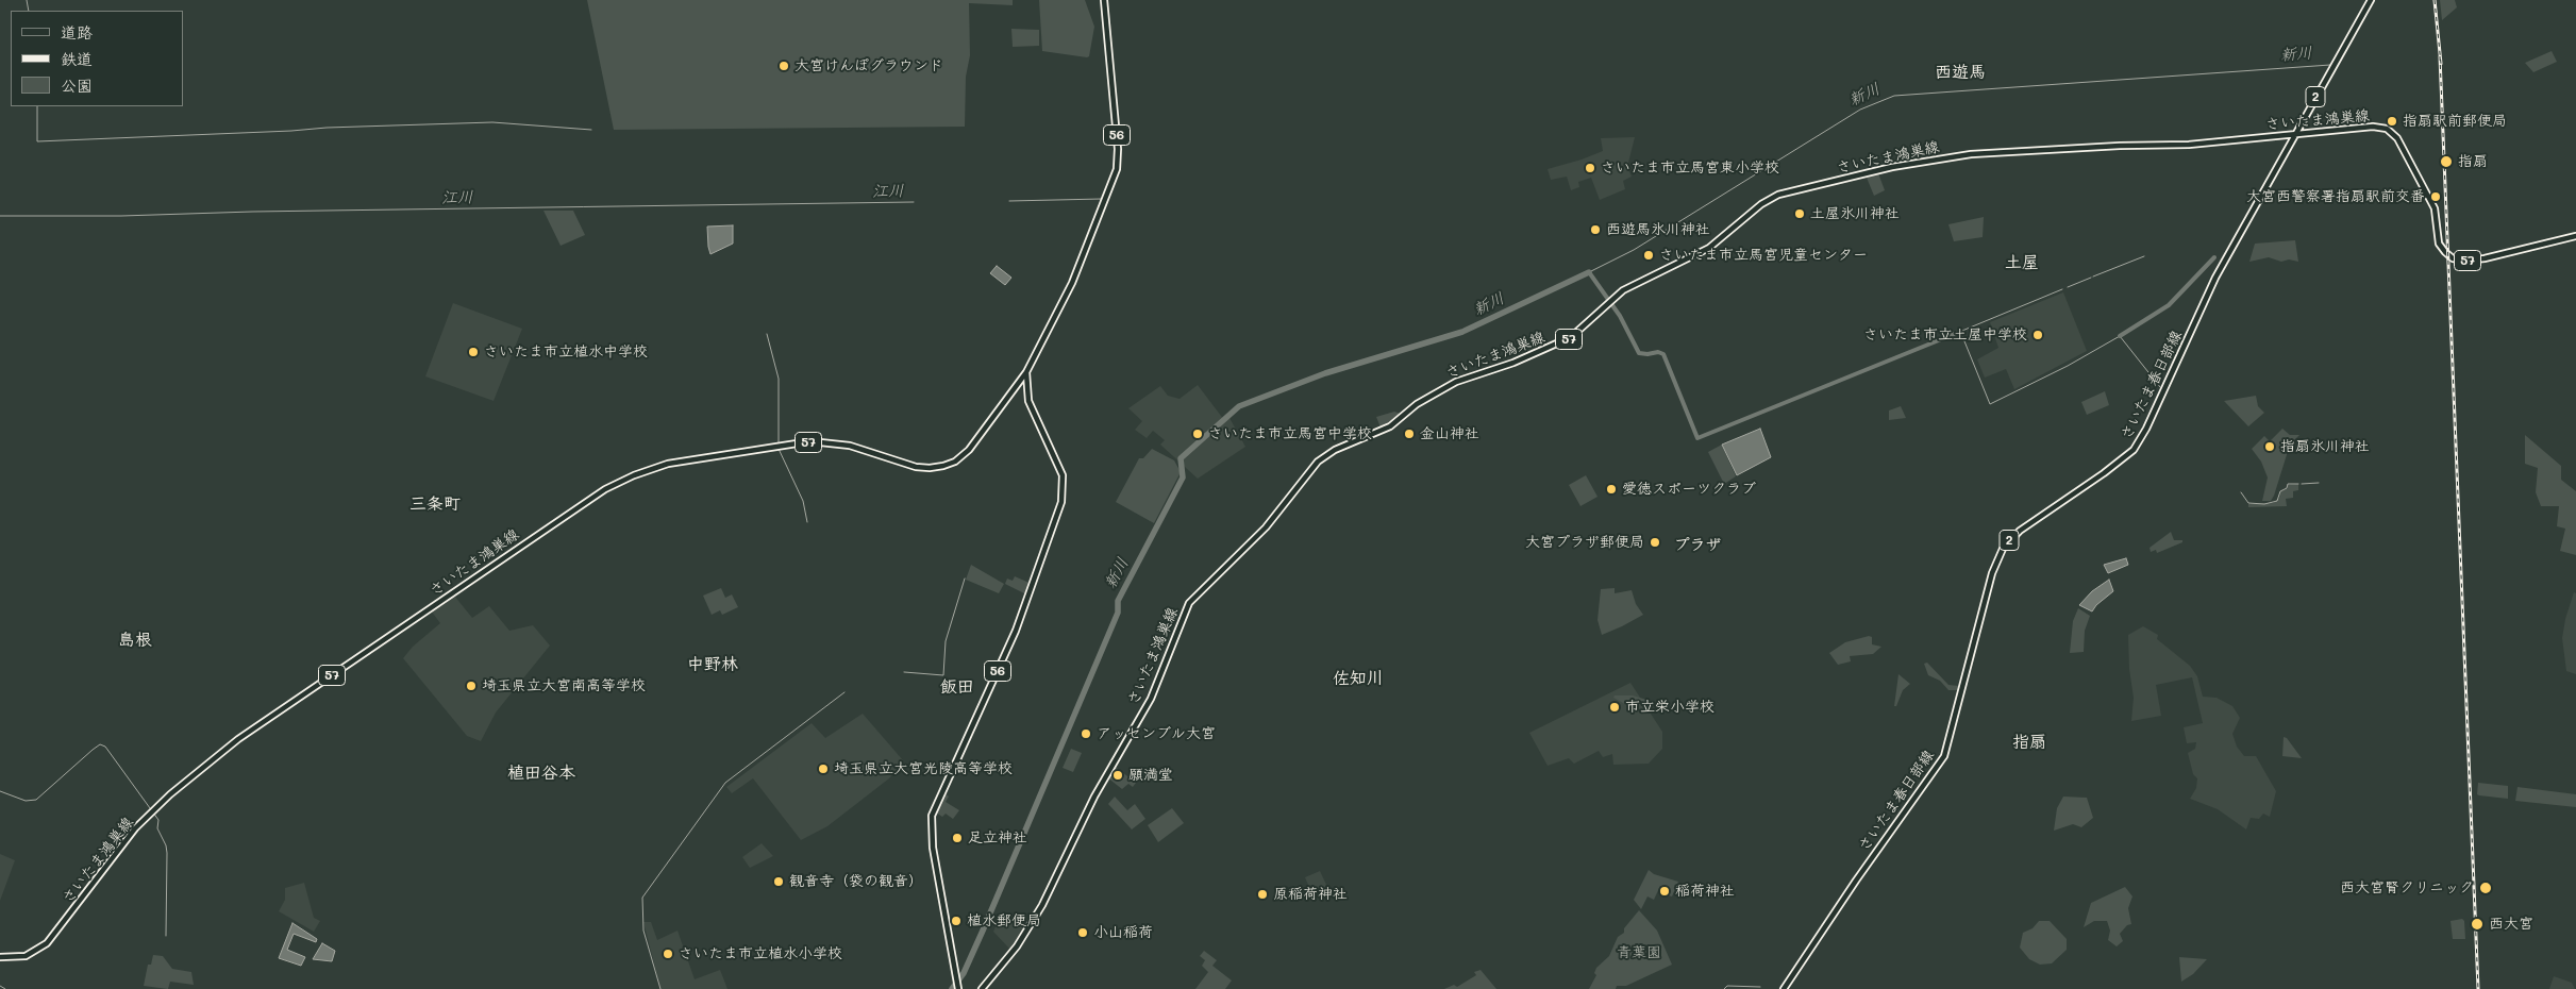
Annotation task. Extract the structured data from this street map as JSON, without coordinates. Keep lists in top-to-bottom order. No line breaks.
{"streets":{"main road":["2","さいたま鴻巣線","56","57","さいたま春日部線"]},"crossings":[["さいたま鴻巣線","56"],["さいたま鴻巣線","さいたま春日部線"]],"districts":["西遊馬","土屋","三条町","プラザ","島根","中野林","佐知川","飯田","指扇","植田谷本"],"water":["新川","江川"],"parks":["青葉園"],"places":["大宮けんぽグラウンド","指扇駅前郵便局","指扇","さいたま市立馬宮東小学校","大宮西警察署指扇駅前交番","土屋氷川神社","西遊馬氷川神社","さいたま市立馬宮児童センター","さいたま市立土屋中学校","さいたま市立植水中学校","さいたま市立馬宮中学校","金山神社","指扇氷川神社","愛徳スポーツクラブ","大宮プラザ郵便局","埼玉県立大宮南高等学校","市立栄小学校","アッセンブル大宮","埼玉県立大宮光陵高等学校","願満堂","足立神社","観音寺（袋の観音）","西大宮腎クリニック","稲荷神社","原稲荷神社","植水郵便局","西大宮","小山稲荷","さいたま市立植水小学校"],"legend":["道路","鉄道","公園"]}
